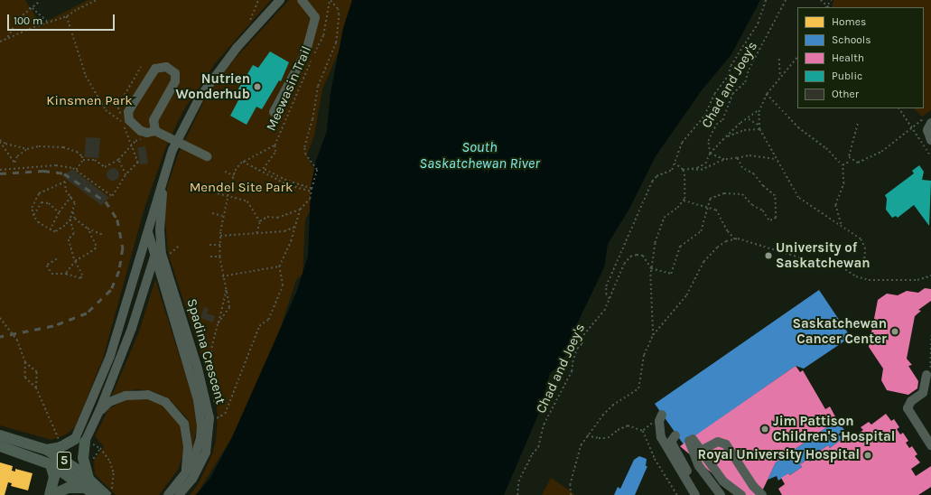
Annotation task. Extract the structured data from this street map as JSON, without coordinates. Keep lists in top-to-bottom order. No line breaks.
{"streets":{"main road":["5"],"street":["Spadina Crescent"],"path":["Chad and Joey's","Meewasin Trail"]},"water":["South Saskatchewan River"],"parks":["Kinsmen Park","Mendel Site Park"],"places":["Nutrien Wonderhub","University of Saskatchewan","Saskatchewan Cancer Center","Jim Pattison Children's Hospital","Royal University Hospital"],"legend":["Homes","Schools","Health","Public","Other"],"scale_bar":"100 m"}
